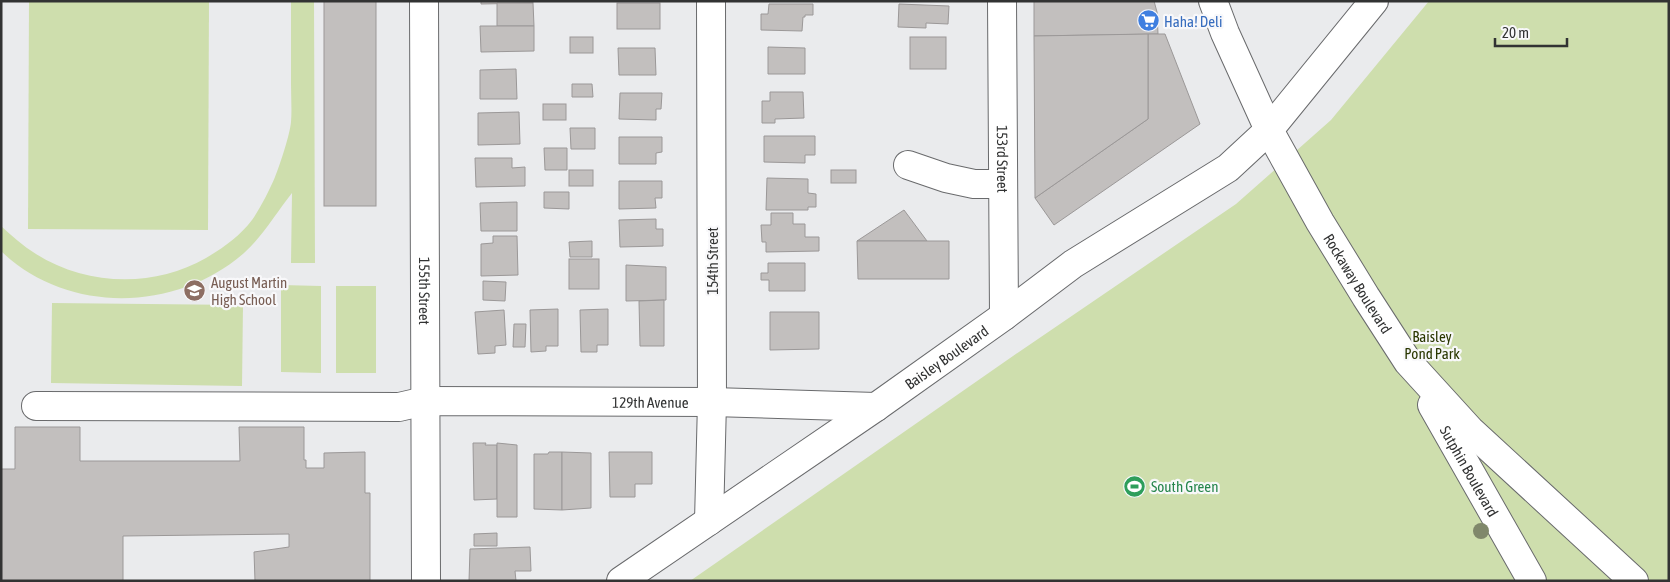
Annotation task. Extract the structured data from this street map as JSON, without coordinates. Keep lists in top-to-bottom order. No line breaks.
{"streets":{"street":["153rd Street","154th Street","Rockaway Boulevard","155th Street","Baisley Boulevard","129th Avenue","Sutphin Boulevard"]},"crossings":[["153rd Street","Baisley Boulevard"],["154th Street","Baisley Boulevard"],["154th Street","129th Avenue"],["Rockaway Boulevard","Baisley Boulevard"],["Rockaway Boulevard","Sutphin Boulevard"],["155th Street","129th Avenue"],["Baisley Boulevard","129th Avenue"]],"parks":["Baisley Pond Park"],"places":{"supermarket":["Haha! Deli"],"school or university":["August Martin High School"],"sports":["South Green"]},"scale_bar":"20 m"}
